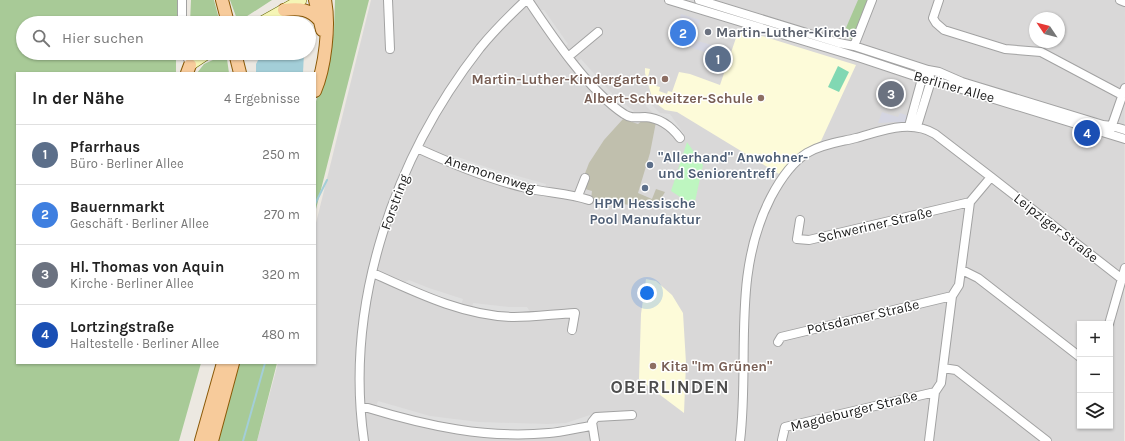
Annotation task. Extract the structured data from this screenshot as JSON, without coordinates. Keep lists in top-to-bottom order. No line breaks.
{"streets":{"street":["Berliner Allee","Anemonenweg","Forstring","Schweriner Straße","Leipziger Straße","Potsdamer Straße","Magdeburger Straße"]},"crossings":[["Anemonenweg","Forstring"]],"districts":["OBERLINDEN"],"places":["Martin-Luther-Kirche","Martin-Luther-Kindergarten","Albert-Schweitzer-Schule","\"Allerhand\" Anwohner- und Seniorentreff","HPM Hessische Pool Manufaktur","Kita \"Im Grünen\""],"north":"top left","page":{"search":"Hier suchen","pins":["2","1","3","4"],"heading":["In der Nähe","4 Ergebnisse"],"list":[{"mark":"1","name":"Pfarrhaus","note":"Büro · Berliner Allee","value":"250 m"},{"mark":"2","name":"Bauernmarkt","note":"Geschäft · Berliner Allee","value":"270 m"},{"mark":"3","name":"Hl. Thomas von Aquin","note":"Kirche · Berliner Allee","value":"320 m"},{"mark":"4","name":"Lortzingstraße","note":"Haltestelle · Berliner Allee","value":"480 m"}],"map_buttons":["+","−"]}}
